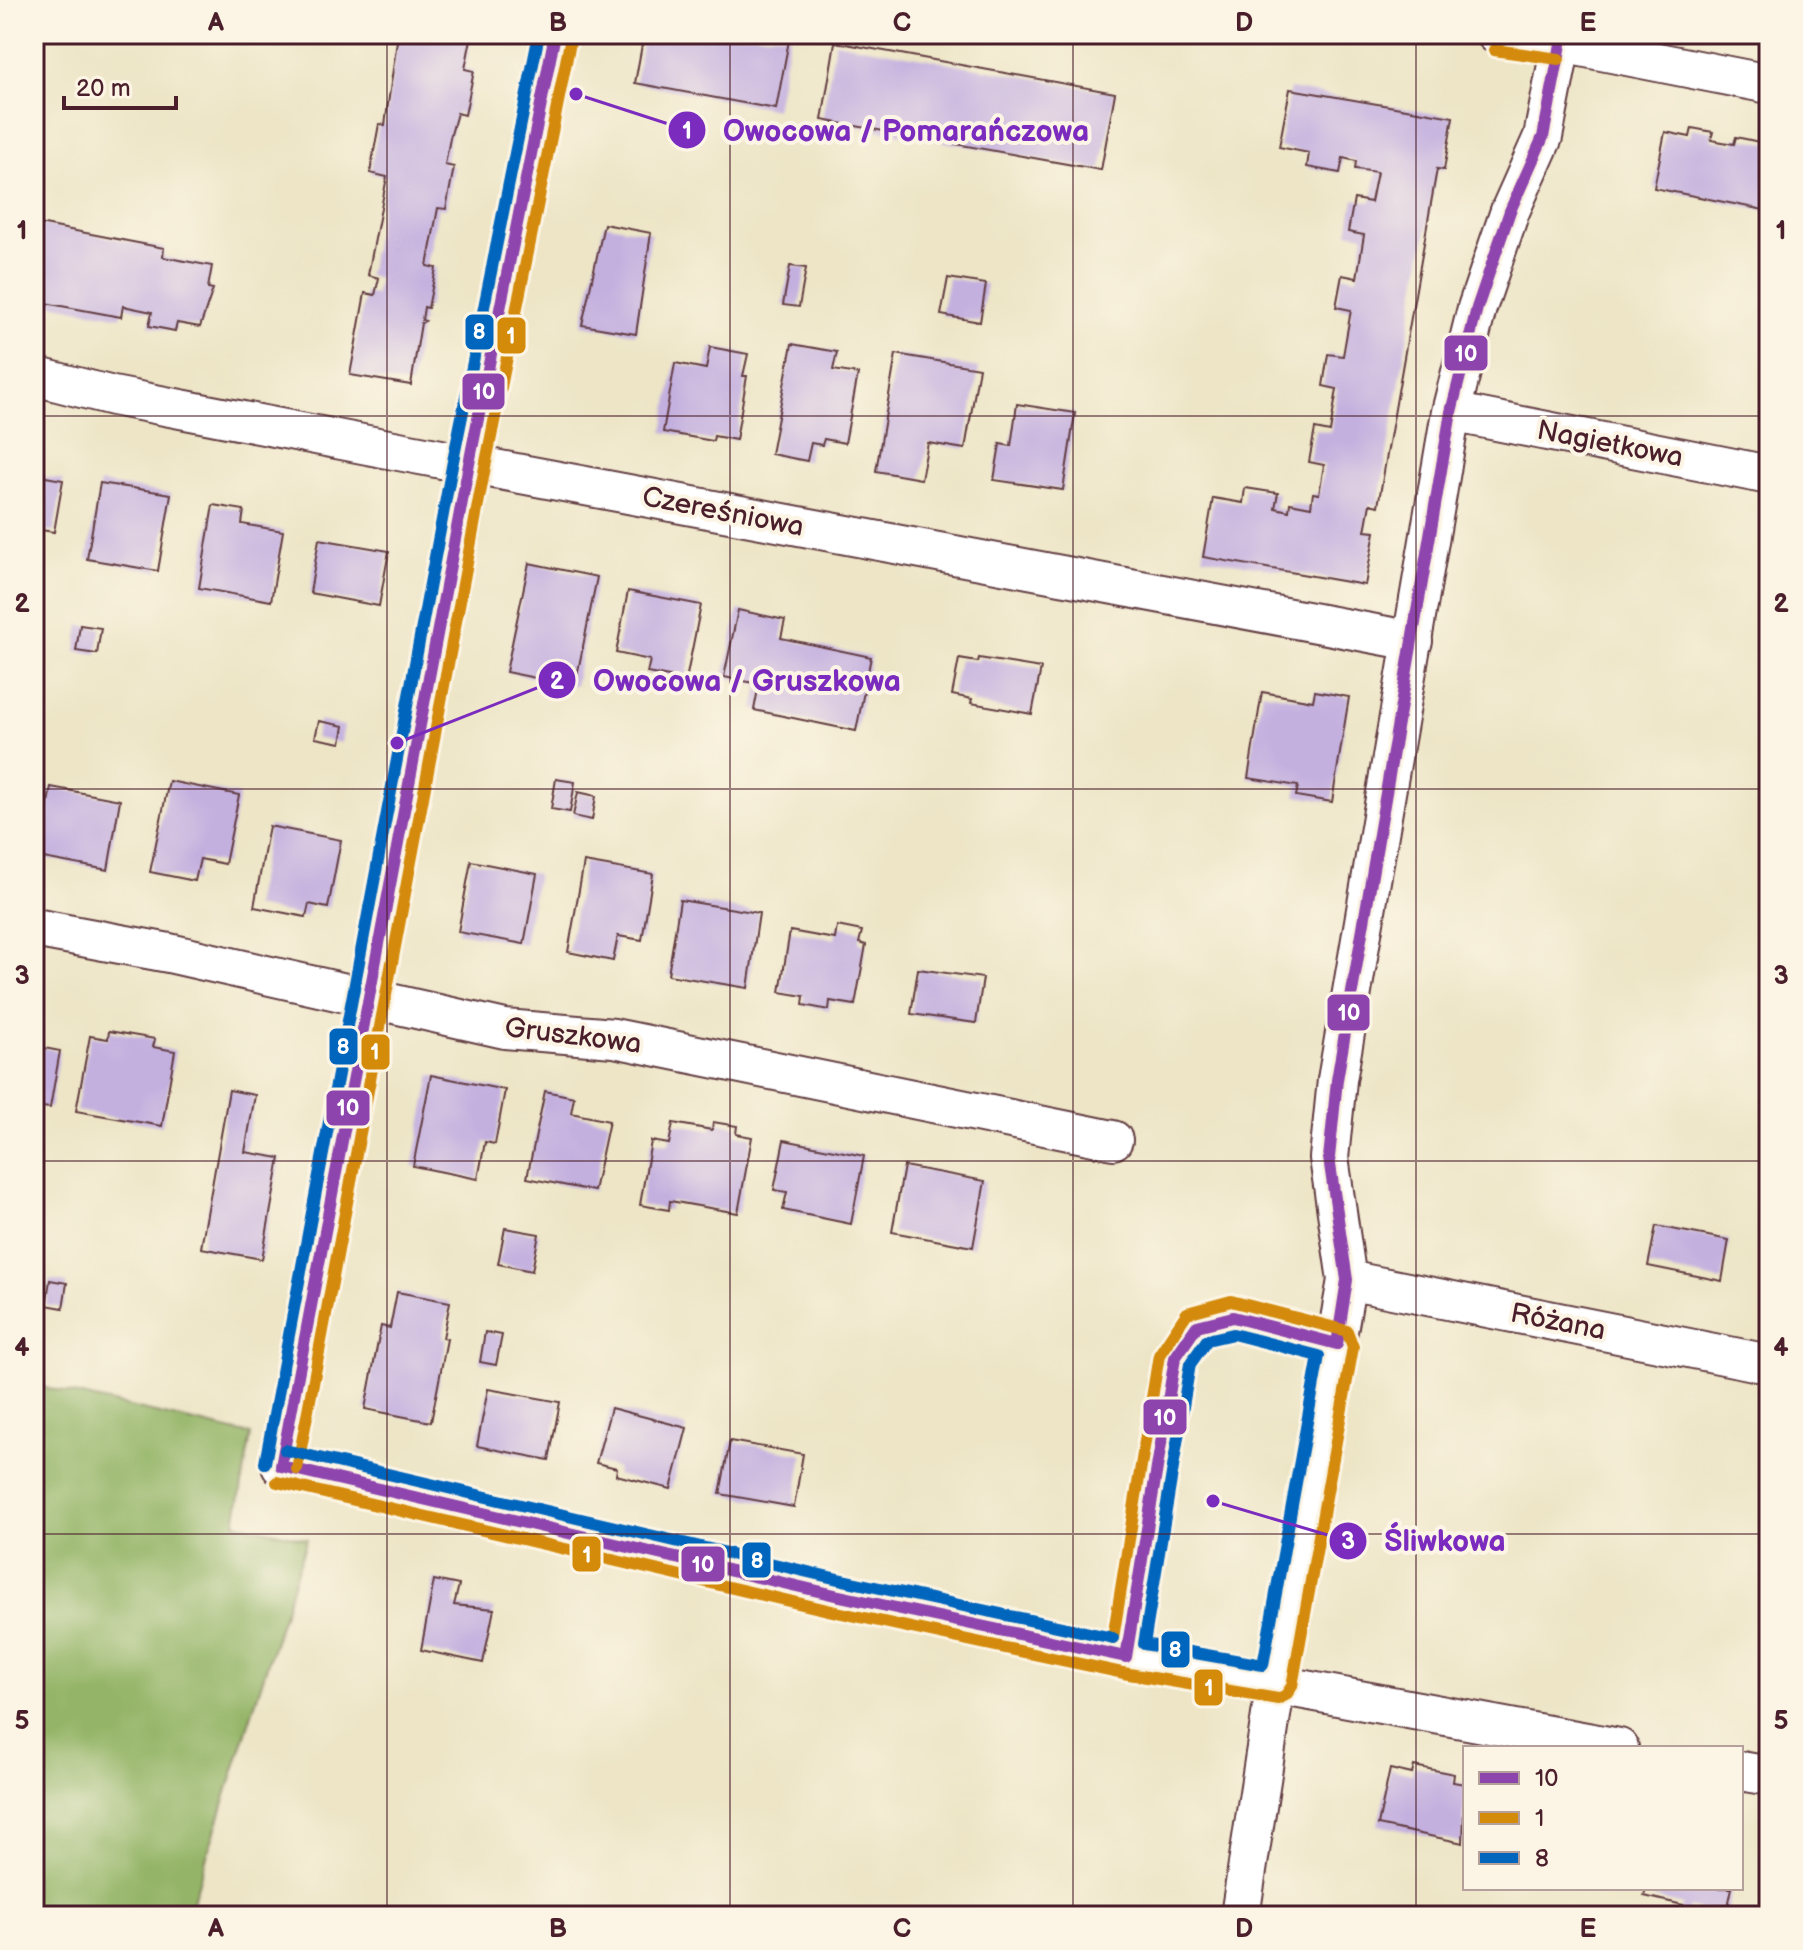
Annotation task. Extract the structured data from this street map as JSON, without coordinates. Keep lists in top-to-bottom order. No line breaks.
{"streets":{"street":["Nagietkowa","Czereśniowa","Gruszkowa","Różana"]},"places":["Owocowa / Pomarańczowa","Owocowa / Gruszkowa","Śliwkowa"],"lines":["transit line 10","transit line 8","transit line 1"],"legend":["10","1","8"],"scale_bar":"20 m","grid":{"columns":["A","B","C","D","E"],"rows":["1","2","3","4","5"]}}
